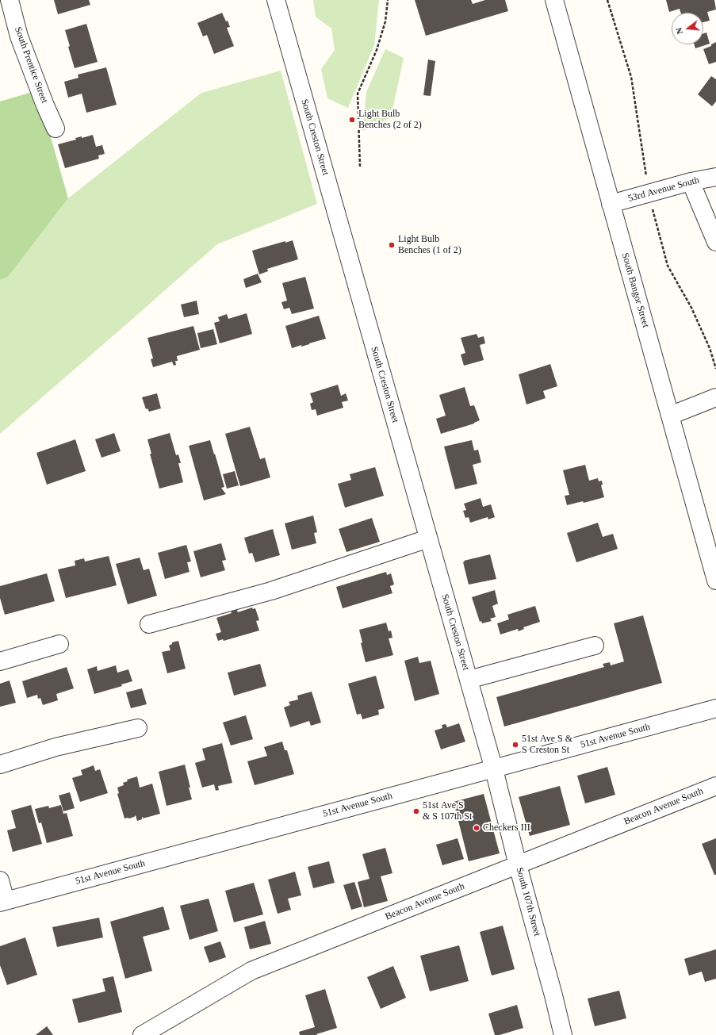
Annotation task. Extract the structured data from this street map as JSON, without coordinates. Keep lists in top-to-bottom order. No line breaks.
{"streets":{"street":["South Prentice Street","South Creston Street","53rd Avenue South","South Bangor Street","51st Avenue South","Beacon Avenue South","South 107th Street"]},"crossings":[["South Creston Street","51st Avenue South"],["South Creston Street","South 107th Street"],["53rd Avenue South","South Bangor Street"],["51st Avenue South","South 107th Street"],["Beacon Avenue South","South 107th Street"]],"places":["Light Bulb Benches (2 of 2)","Light Bulb Benches (1 of 2)","51st Ave S & S Creston St","51st Ave S & S 107th St","Checkers III"],"north":"left"}
